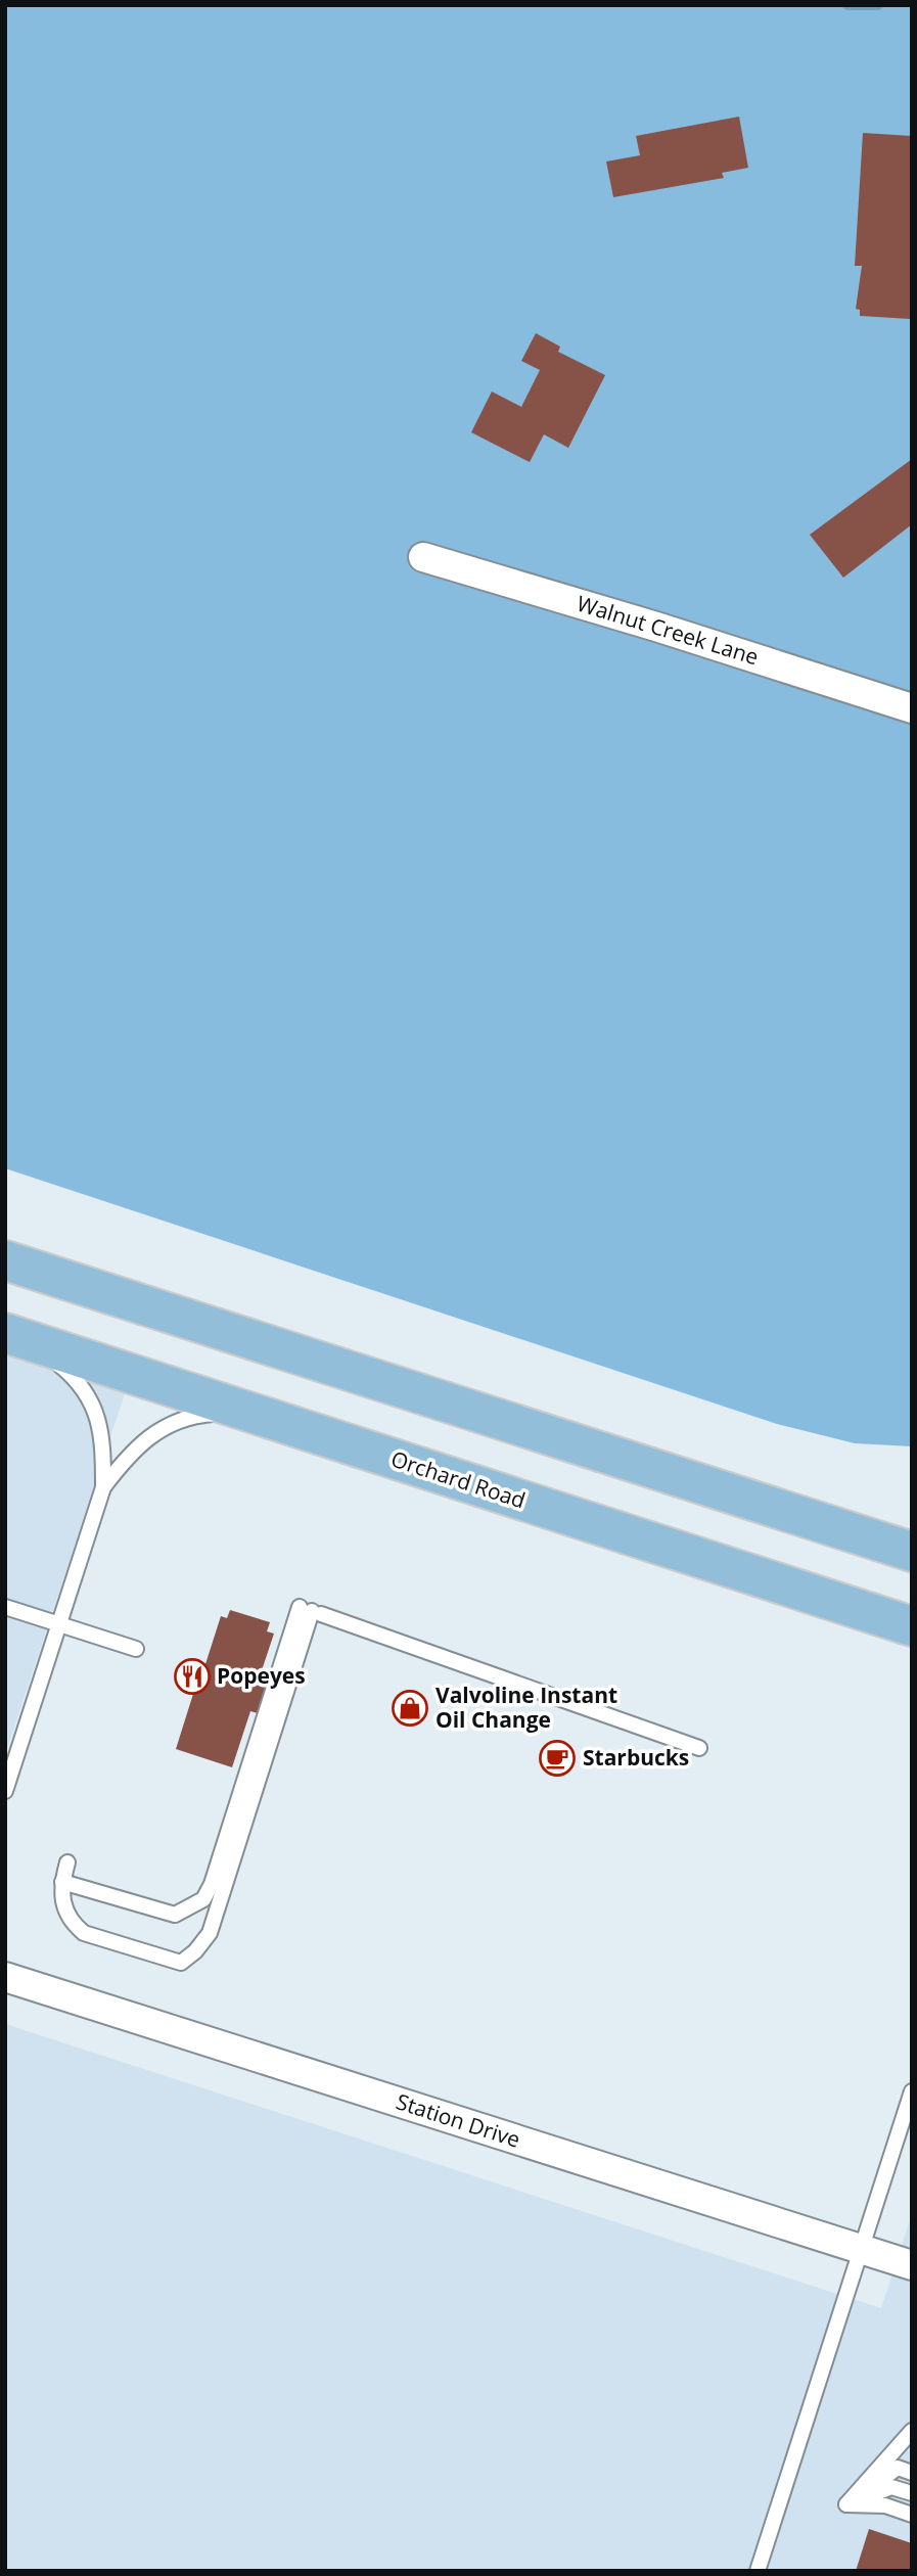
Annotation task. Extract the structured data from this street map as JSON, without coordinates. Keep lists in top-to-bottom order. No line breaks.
{"streets":{"main road":["Orchard Road"],"street":["Walnut Creek Lane","Station Drive"]},"places":{"restaurant":["Popeyes"],"shop":["Valvoline Instant Oil Change"],"cafe":["Starbucks"]}}
